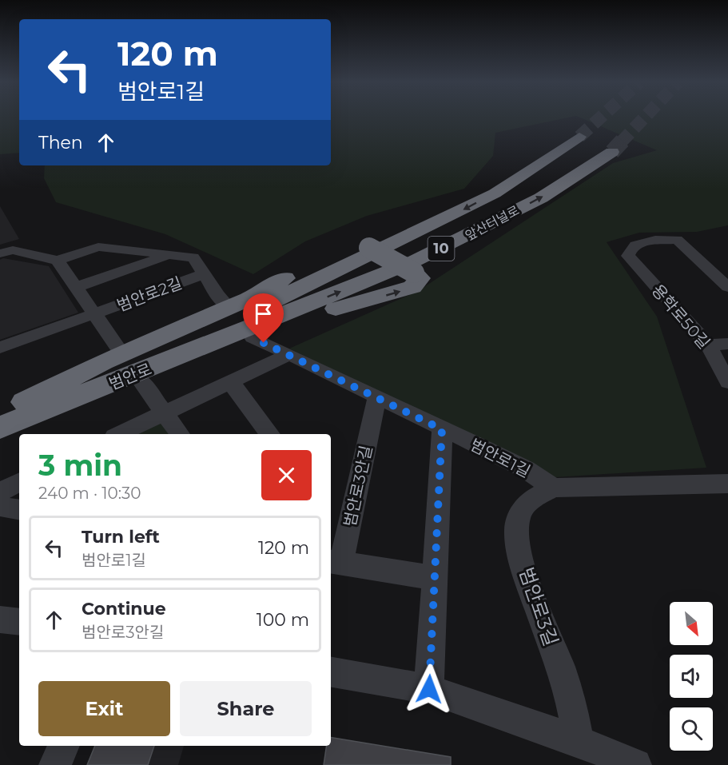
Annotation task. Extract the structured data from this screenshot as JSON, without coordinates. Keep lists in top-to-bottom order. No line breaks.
{"streets":{"highway":["앞산터널로","10","범안로"],"street":["범안로2길","용학로50길","범안로1길","범안로3안길","범안로3길"]},"crossings":[["앞산터널로","범안로"],["범안로1길","범안로3안길"],["범안로1길","범안로3길"]],"north":"bottom right","page":{"turn":["120 m","범안로1길"],"then":"Then","heading":["3 min","240 m · 10:30"],"list":[{"name":"Turn left","note":"범안로1길","value":"120 m"},{"name":"Continue","note":"범안로3안길","value":"100 m"}],"buttons":["Exit","Share"]}}
